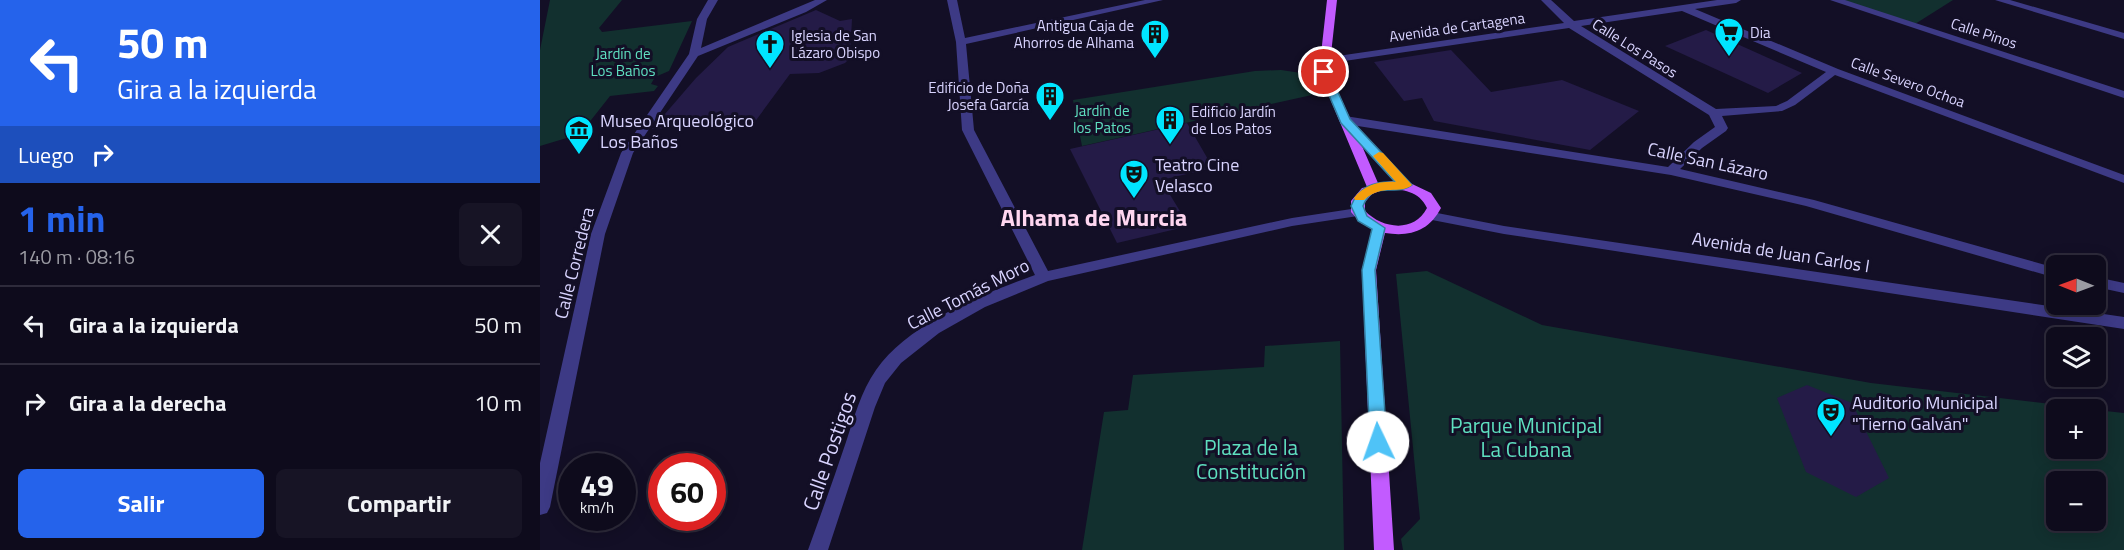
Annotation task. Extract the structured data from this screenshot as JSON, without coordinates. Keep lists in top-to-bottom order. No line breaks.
{"streets":{"street":["Avenida de Cartagena","Calle Pinos","Calle Los Pasos","Calle Severo Ochoa","Calle San Lázaro","Avenida de Juan Carlos I","Calle Corredera","Calle Tomás Moro","Calle Postigos"]},"crossings":[["Avenida de Cartagena","Calle Los Pasos"],["Avenida de Cartagena","Calle Severo Ochoa"],["Avenida de Juan Carlos I","Calle Tomás Moro"],["Calle Tomás Moro","Calle Postigos"]],"districts":["Alhama de Murcia"],"parks":["Jardín de Los Baños","Jardín de los Patos","Parque Municipal La Cubana","Plaza de la Constitución"],"places":{"supermarket":["Dia"],"building":["Antigua Caja de Ahorros de Alhama","Edificio de Doña Josefa García","Edificio Jardín de Los Patos"],"church":["Iglesia de San Lázaro Obispo"],"museum":["Museo Arqueológico Los Baños"],"theatre":["Teatro Cine Velasco","Auditorio Municipal \"Tierno Galván\""]},"north":"left","page":{"turn":["50 m","Gira a la izquierda"],"then":"Luego","heading":["1 min","140 m · 08:16"],"map_buttons":["+","−"],"list":[{"name":"Gira a la izquierda","value":"50 m"},{"name":"Gira a la derecha","value":"10 m"}],"speed":"49 km/h","limit":"60","buttons":["Salir","Compartir"]}}
